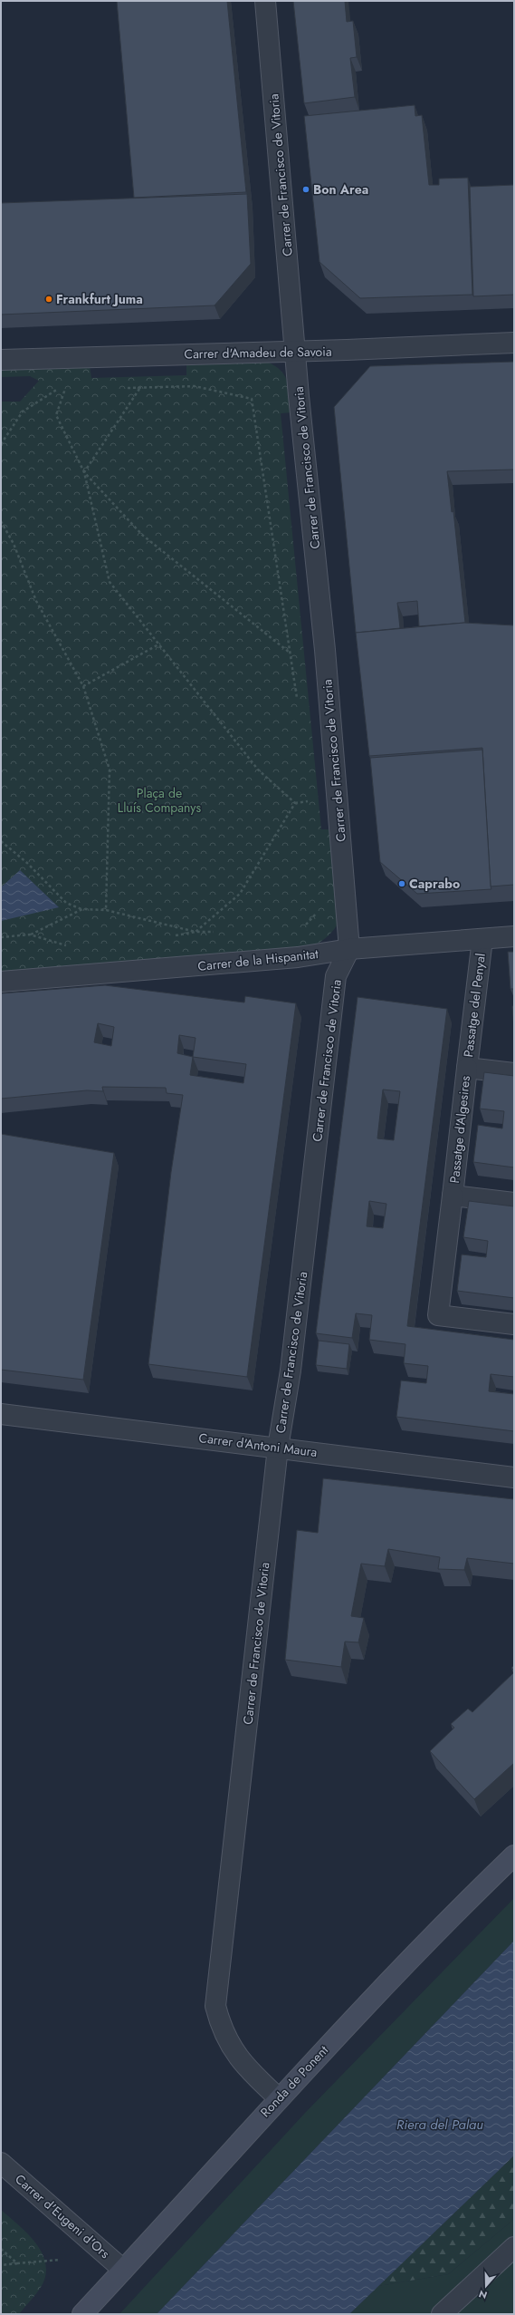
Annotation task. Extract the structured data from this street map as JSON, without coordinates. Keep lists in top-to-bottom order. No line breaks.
{"streets":{"main road":["Ronda de Ponent"],"street":["Carrer de Francisco de Vitoria","Carrer d'Amadeu de Savoia","Carrer de la Hispanitat","Passatge del Penyal","Passatge d'Algesires","Carrer d'Antoni Maura","Carrer d'Eugeni d'Ors"]},"crossings":[["Carrer de Francisco de Vitoria","Carrer d'Amadeu de Savoia"],["Carrer de Francisco de Vitoria","Carrer de la Hispanitat"],["Carrer de Francisco de Vitoria","Carrer d'Antoni Maura"],["Carrer de Francisco de Vitoria","Ronda de Ponent"],["Carrer de la Hispanitat","Passatge del Penyal"],["Passatge del Penyal","Passatge d'Algesires"],["Ronda de Ponent","Carrer d'Eugeni d'Ors"]],"water":["Riera del Palau"],"parks":["Plaça de Lluís Companys"],"places":["Bon Area","Frankfurt Juma","Caprabo"],"north":"bottom"}
